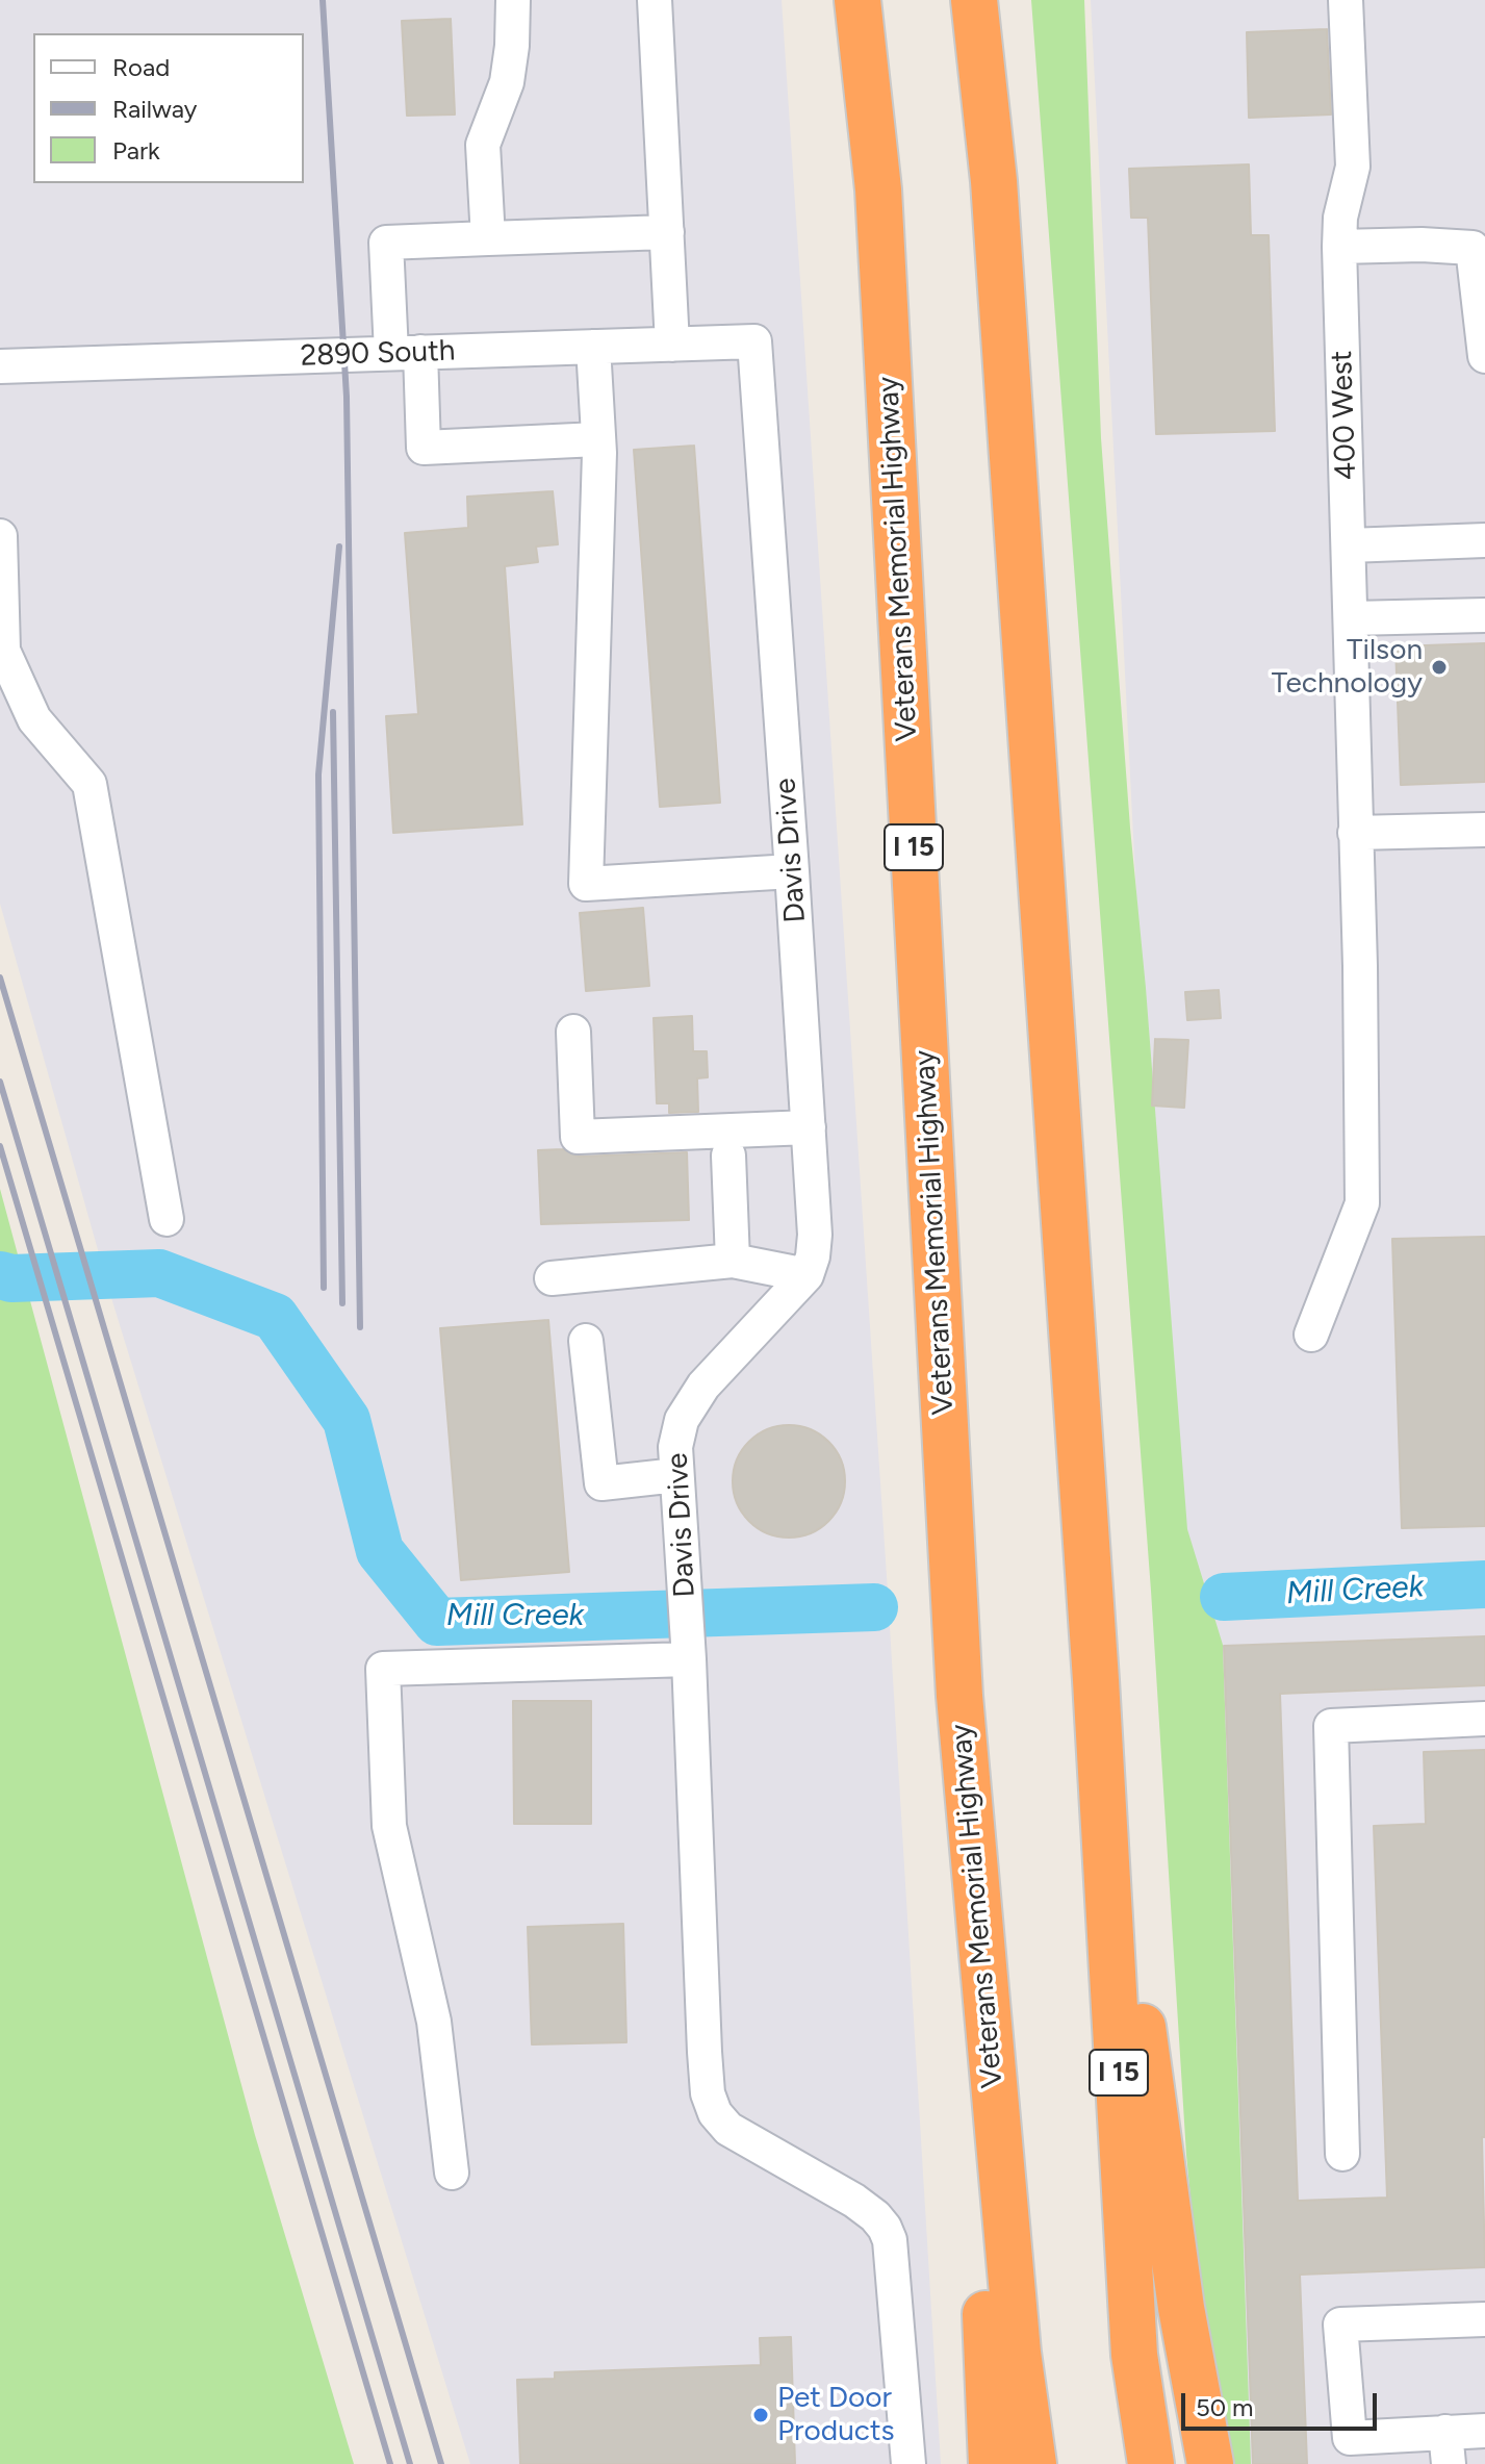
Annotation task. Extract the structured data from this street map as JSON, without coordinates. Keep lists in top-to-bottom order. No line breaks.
{"streets":{"highway":["Veterans Memorial Highway","I 15"],"street":["2890 South","400 West","Davis Drive"]},"crossings":[["2890 South","Davis Drive"]],"water":["Mill Creek"],"places":["Tilson Technology","Pet Door Products"],"legend":["Road","Railway","Park"],"scale_bar":"50 m"}
